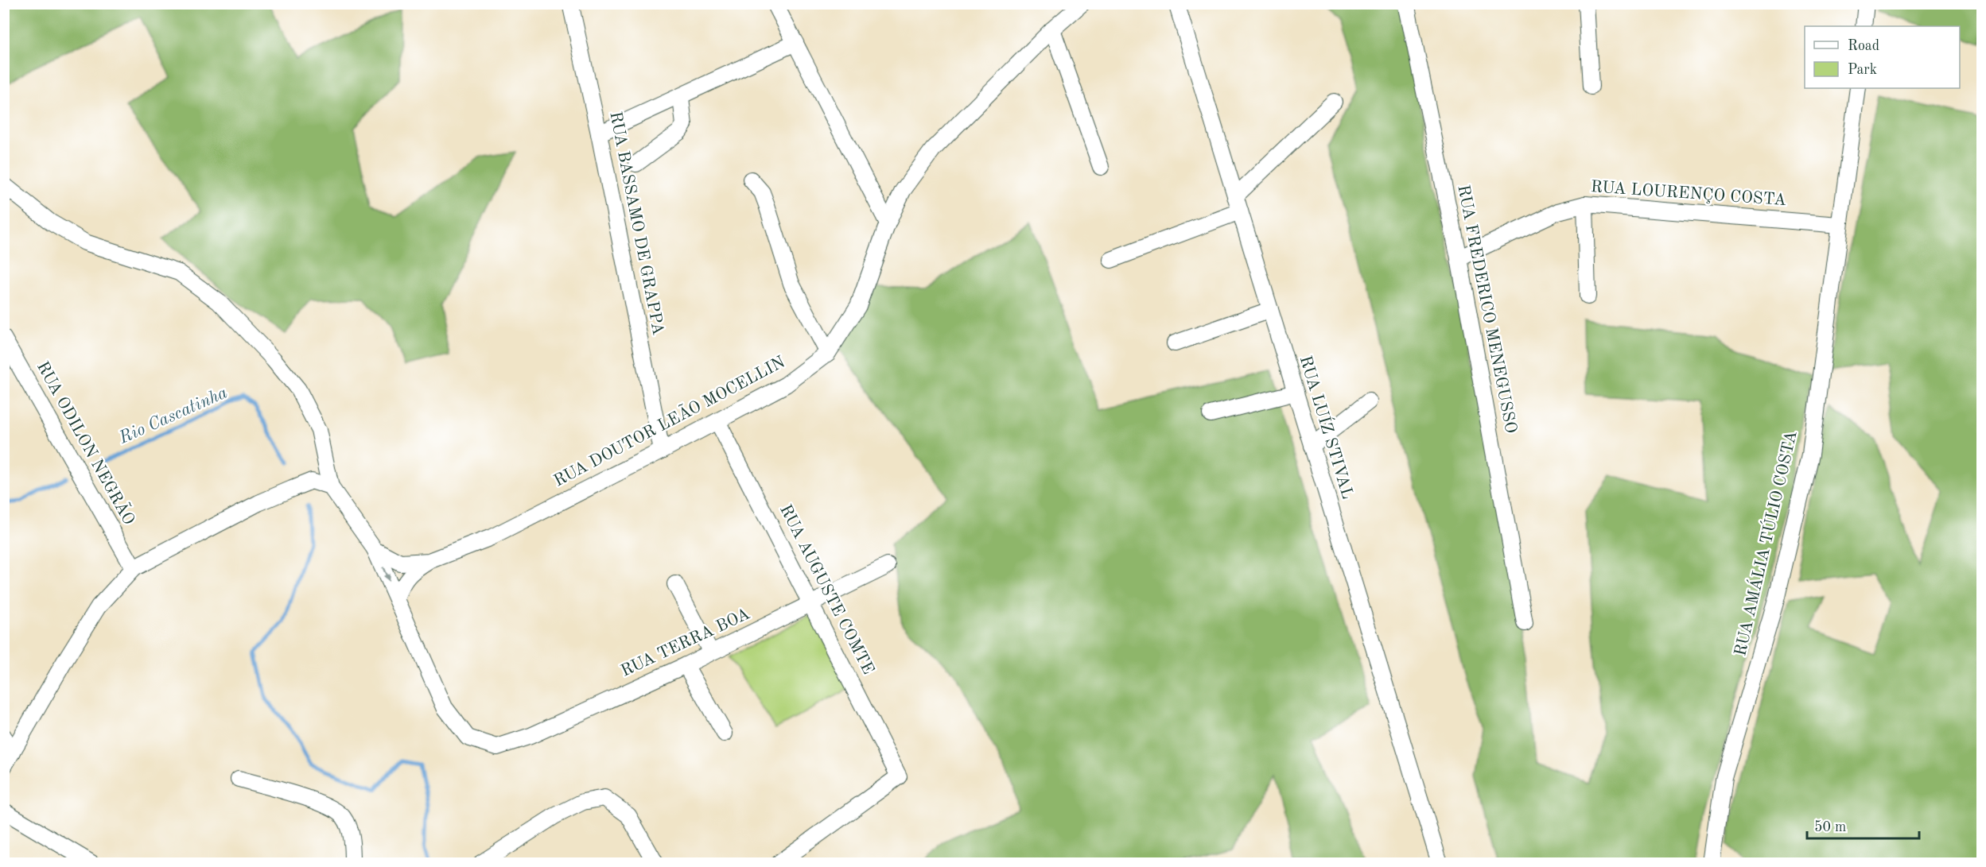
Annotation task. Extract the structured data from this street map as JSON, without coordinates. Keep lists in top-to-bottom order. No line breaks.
{"streets":{"street":["RUA LOURENÇO COSTA","RUA BASSAMO DE GRAPPA","RUA FREDERICO MENEGUSSO","RUA DOUTOR LEÃO MOCELLIN","RUA LUÍZ STIVAL","RUA ODILON NEGRÃO","RUA AMÁLIA TÚLIO COSTA","RUA AUGUSTE COMTE","RUA TERRA BOA"]},"crossings":[["RUA LOURENÇO COSTA","RUA FREDERICO MENEGUSSO"],["RUA LOURENÇO COSTA","RUA AMÁLIA TÚLIO COSTA"],["RUA BASSAMO DE GRAPPA","RUA DOUTOR LEÃO MOCELLIN"],["RUA DOUTOR LEÃO MOCELLIN","RUA AUGUSTE COMTE"],["RUA AUGUSTE COMTE","RUA TERRA BOA"]],"water":["Rio Cascatinha"],"legend":["Road","Park"],"scale_bar":"50 m"}
